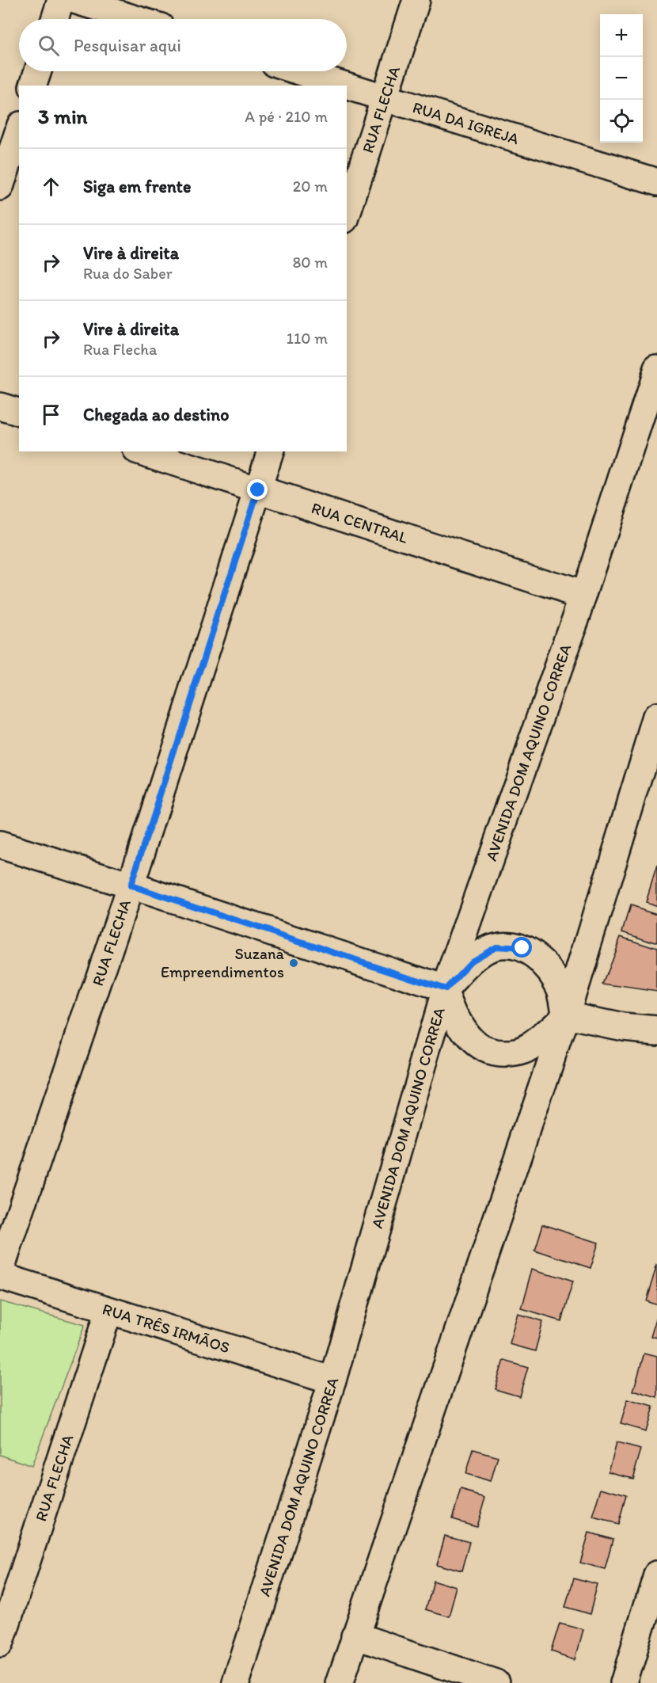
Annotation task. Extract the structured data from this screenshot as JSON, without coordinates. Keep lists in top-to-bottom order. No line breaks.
{"streets":{"street":["RUA FLECHA","RUA DA IGREJA","RUA CENTRAL","AVENIDA DOM AQUINO CORREA","RUA TRÊS IRMÃOS"]},"crossings":[["RUA FLECHA","RUA DA IGREJA"],["RUA FLECHA","RUA CENTRAL"],["RUA FLECHA","RUA TRÊS IRMÃOS"],["RUA CENTRAL","AVENIDA DOM AQUINO CORREA"],["AVENIDA DOM AQUINO CORREA","RUA TRÊS IRMÃOS"]],"places":["Suzana Empreendimentos"],"page":{"map_buttons":["+","−"],"search":"Pesquisar aqui","heading":["3 min","A pé · 210 m"],"list":[["Siga em frente","20 m"],["Vire à direita","Rua do Saber","80 m"],["Vire à direita","Rua Flecha","110 m"],"Chegada ao destino"]}}
